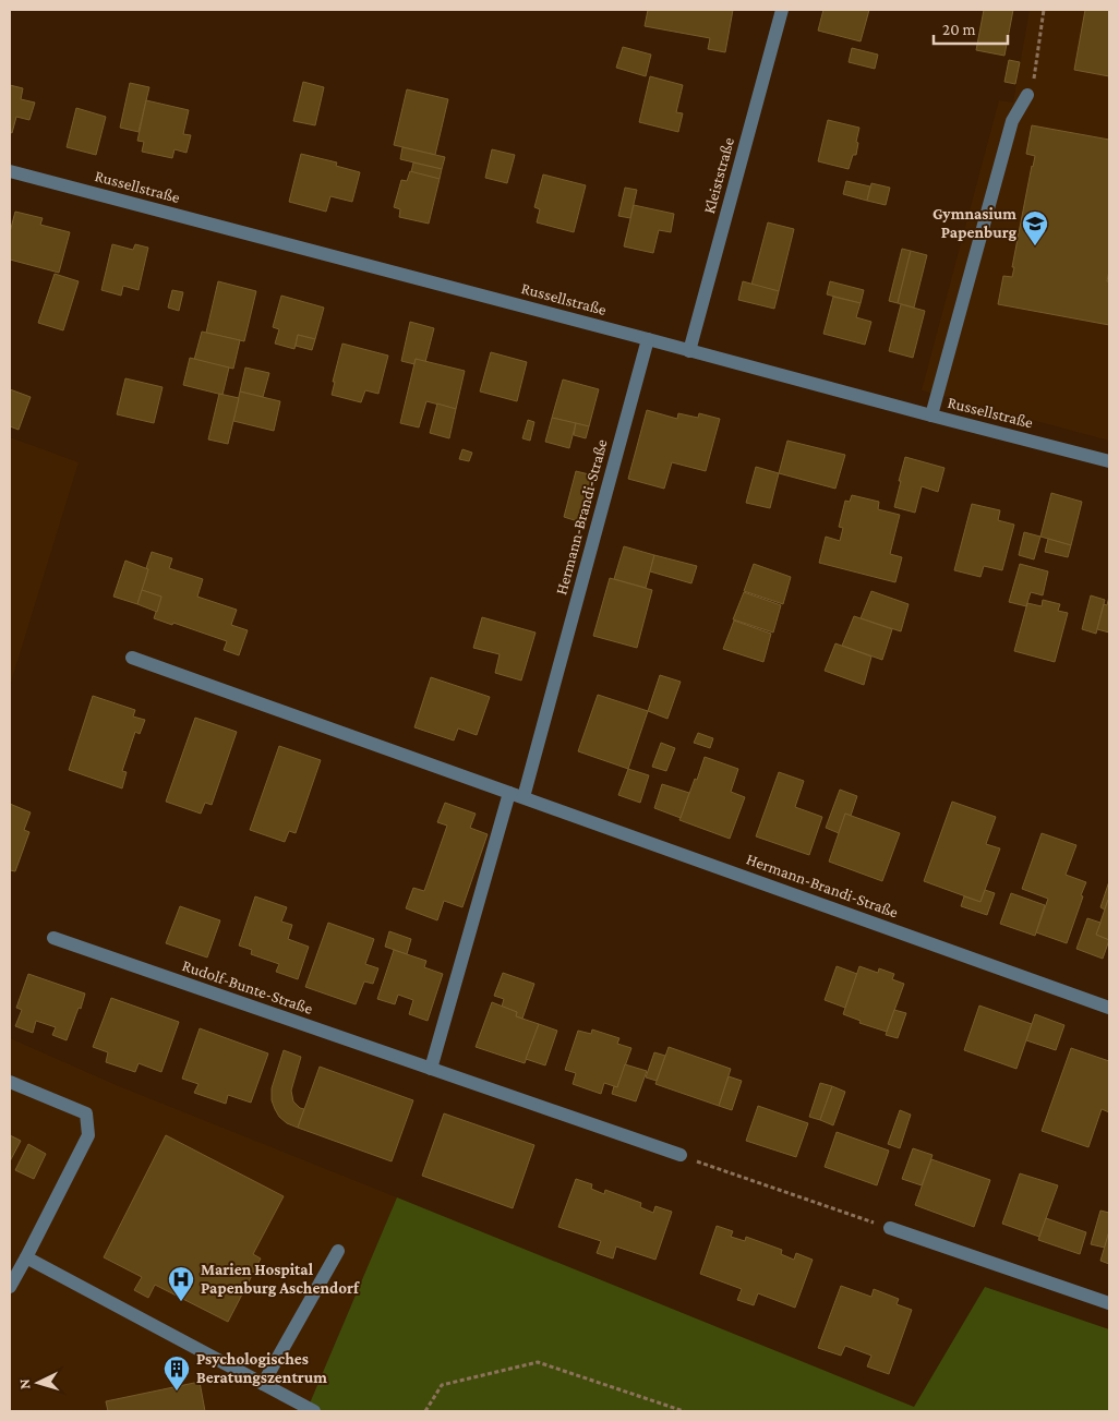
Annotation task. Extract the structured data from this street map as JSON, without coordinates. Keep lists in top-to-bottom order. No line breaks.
{"streets":{"street":["Kleiststraße","Russellstraße","Hermann-Brandi-Straße","Rudolf-Bunte-Straße"]},"crossings":[["Kleiststraße","Russellstraße"],["Russellstraße","Hermann-Brandi-Straße"]],"places":{"school or university":["Gymnasium Papenburg"],"hospital":["Marien Hospital Papenburg Aschendorf"],"building":["Psychologisches Beratungszentrum"]},"scale_bar":"20 m","north":"left"}
